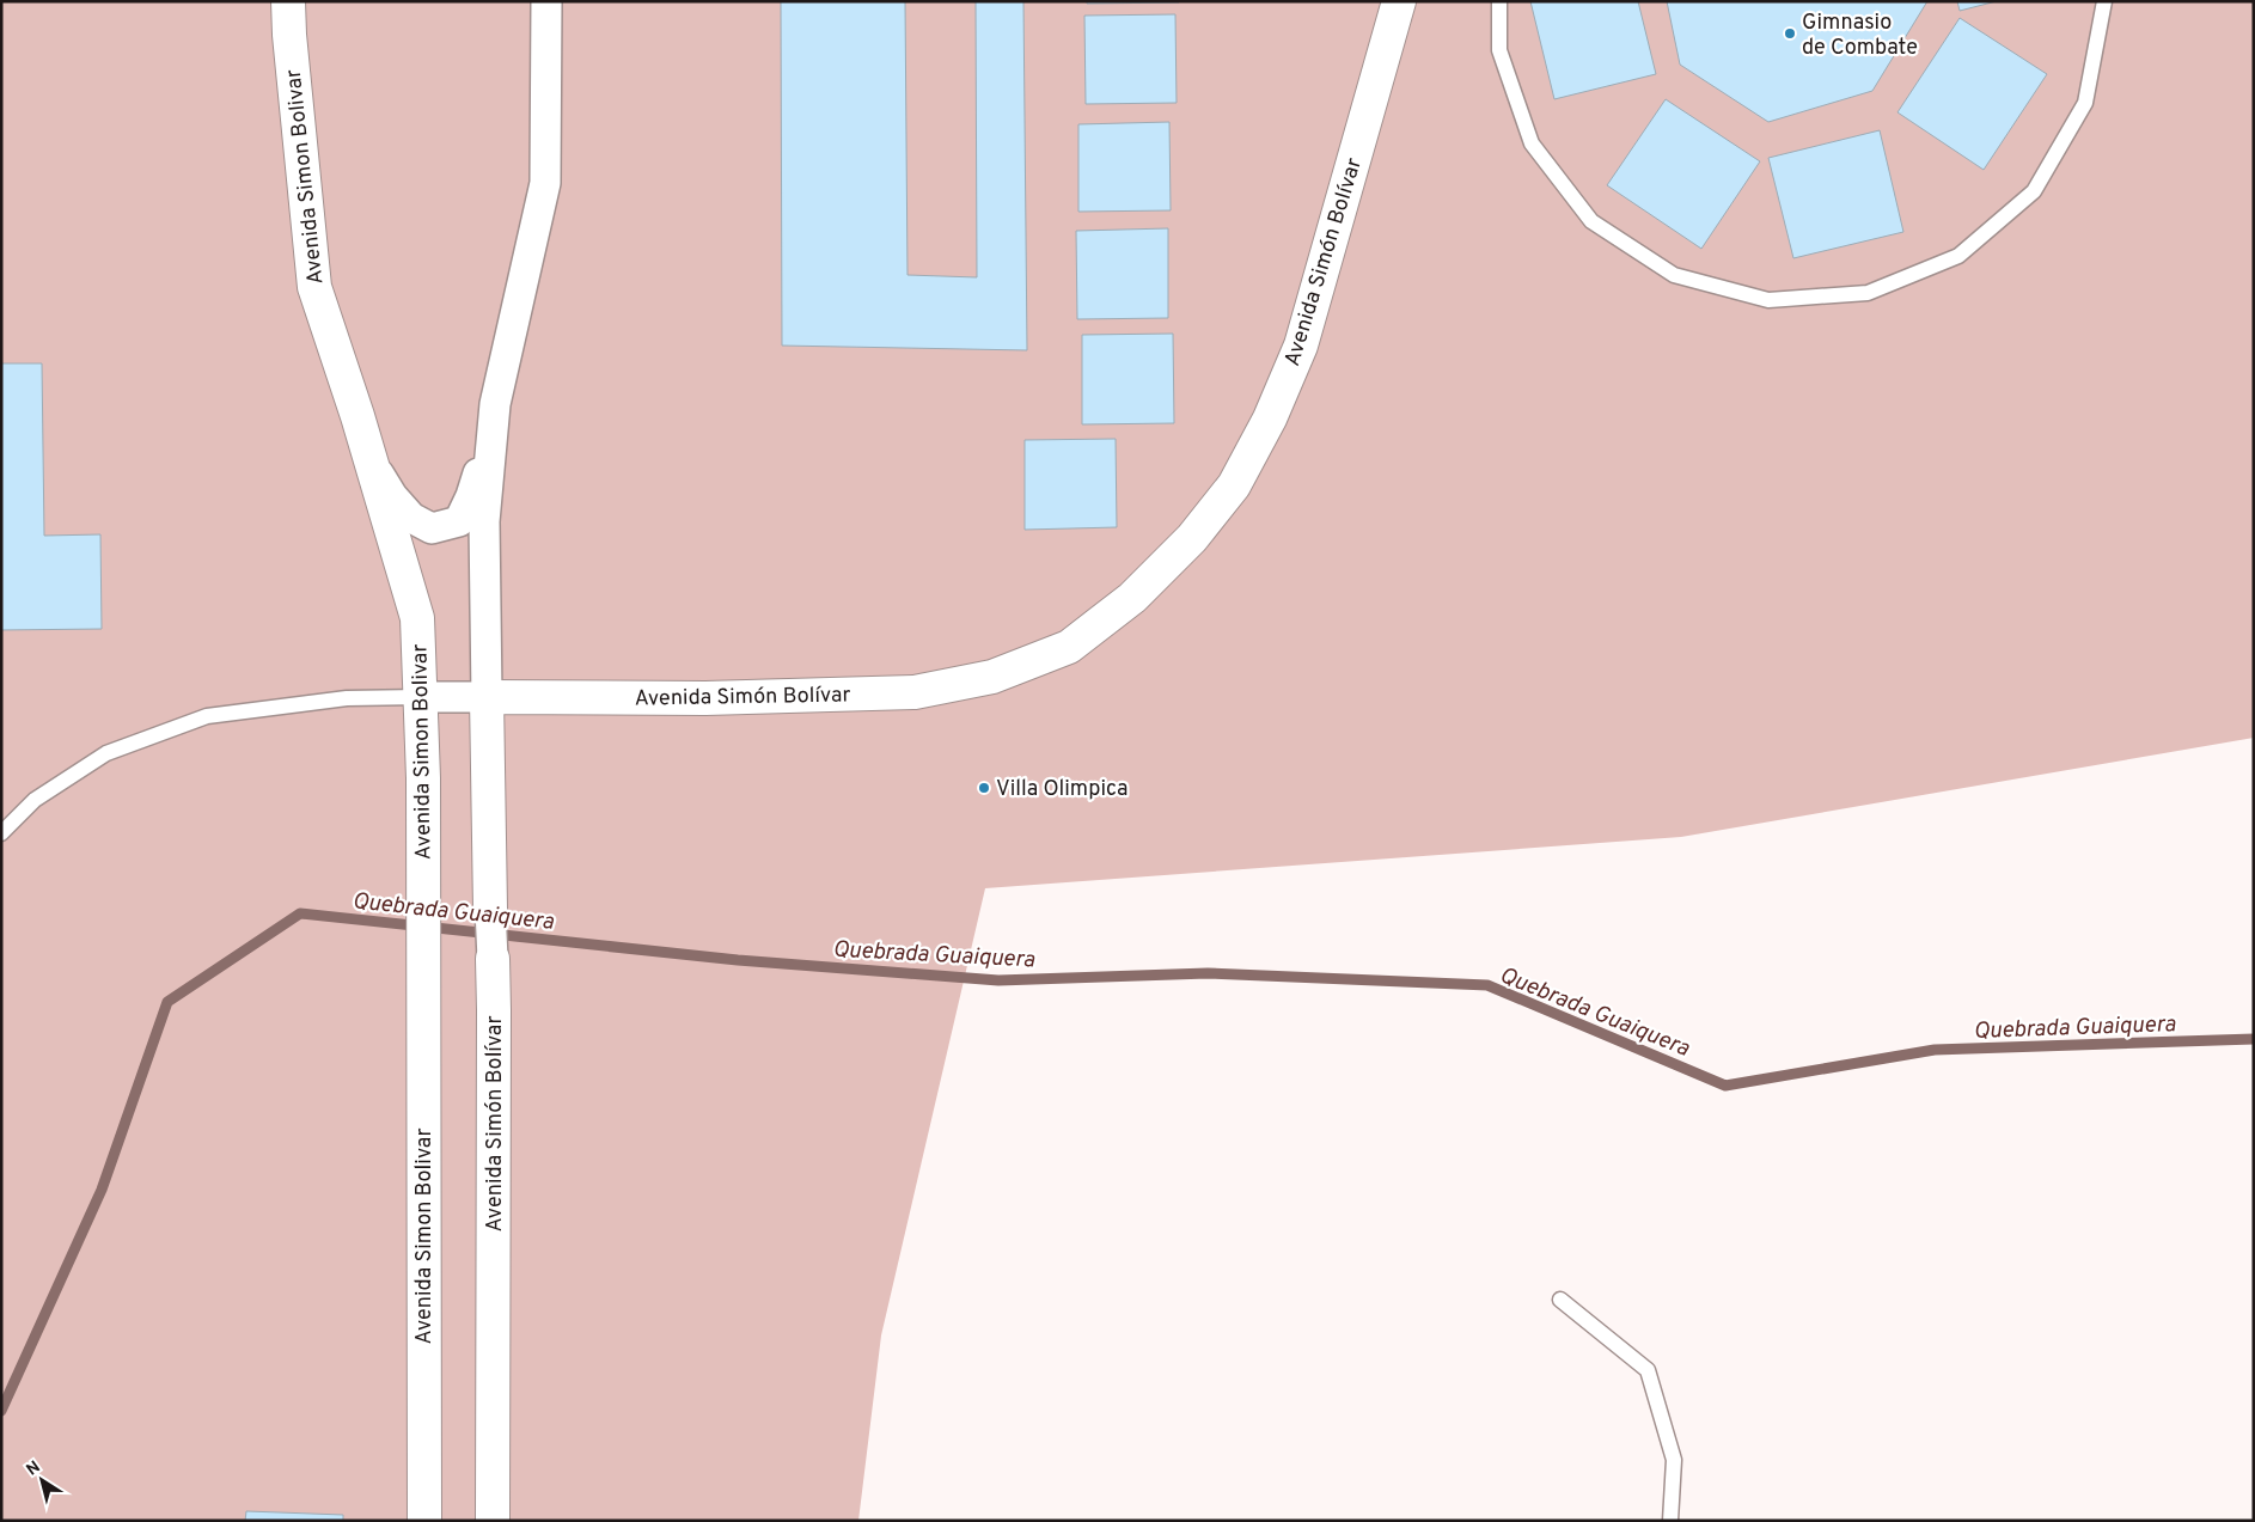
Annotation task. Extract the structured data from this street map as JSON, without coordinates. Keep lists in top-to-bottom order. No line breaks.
{"streets":{"main road":["Avenida Simon Bolivar","Avenida Simón Bolívar"]},"water":["Quebrada Guaiquera"],"places":["Gimnasio de Combate","Villa Olimpica"],"north":"top left"}
